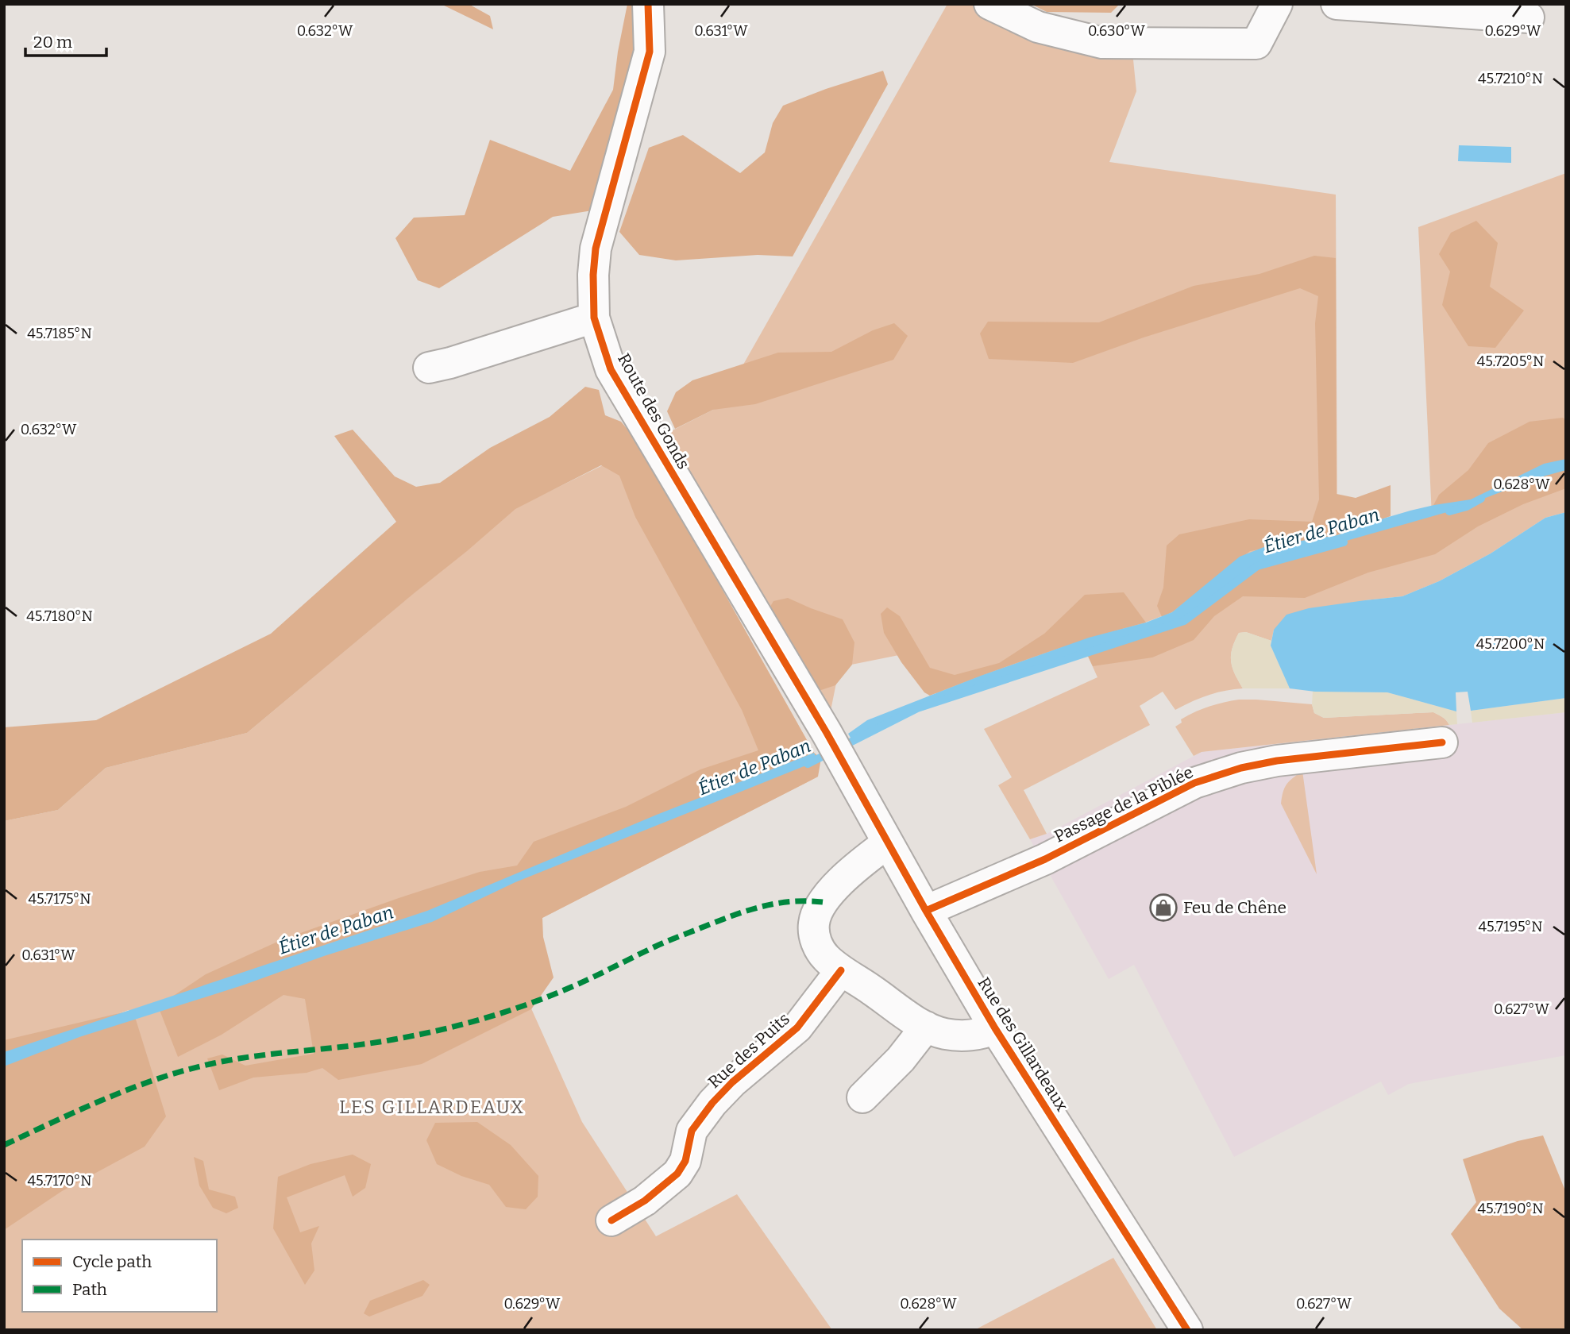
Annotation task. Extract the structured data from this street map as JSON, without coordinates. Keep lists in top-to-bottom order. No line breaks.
{"streets":{"street":["Route des Gonds","Passage de la Piblée","Rue des Gillardeaux","Rue des Puits"]},"crossings":[["Route des Gonds","Rue des Gillardeaux"],["Passage de la Piblée","Rue des Gillardeaux"]],"districts":["LES GILLARDEAUX"],"water":["Étier de Paban"],"places":{"shop":["Feu de Chêne"]},"legend":["Cycle path","Path"],"scale_bar":"20 m","coordinates":["0.632°W","0.631°W","0.630°W","0.629°W","45.7210°N","45.7185°N","45.7205°N","0.628°W","45.7180°N","45.7200°N","45.7175°N","45.7195°N","0.627°W","45.7170°N","45.7190°N"]}
